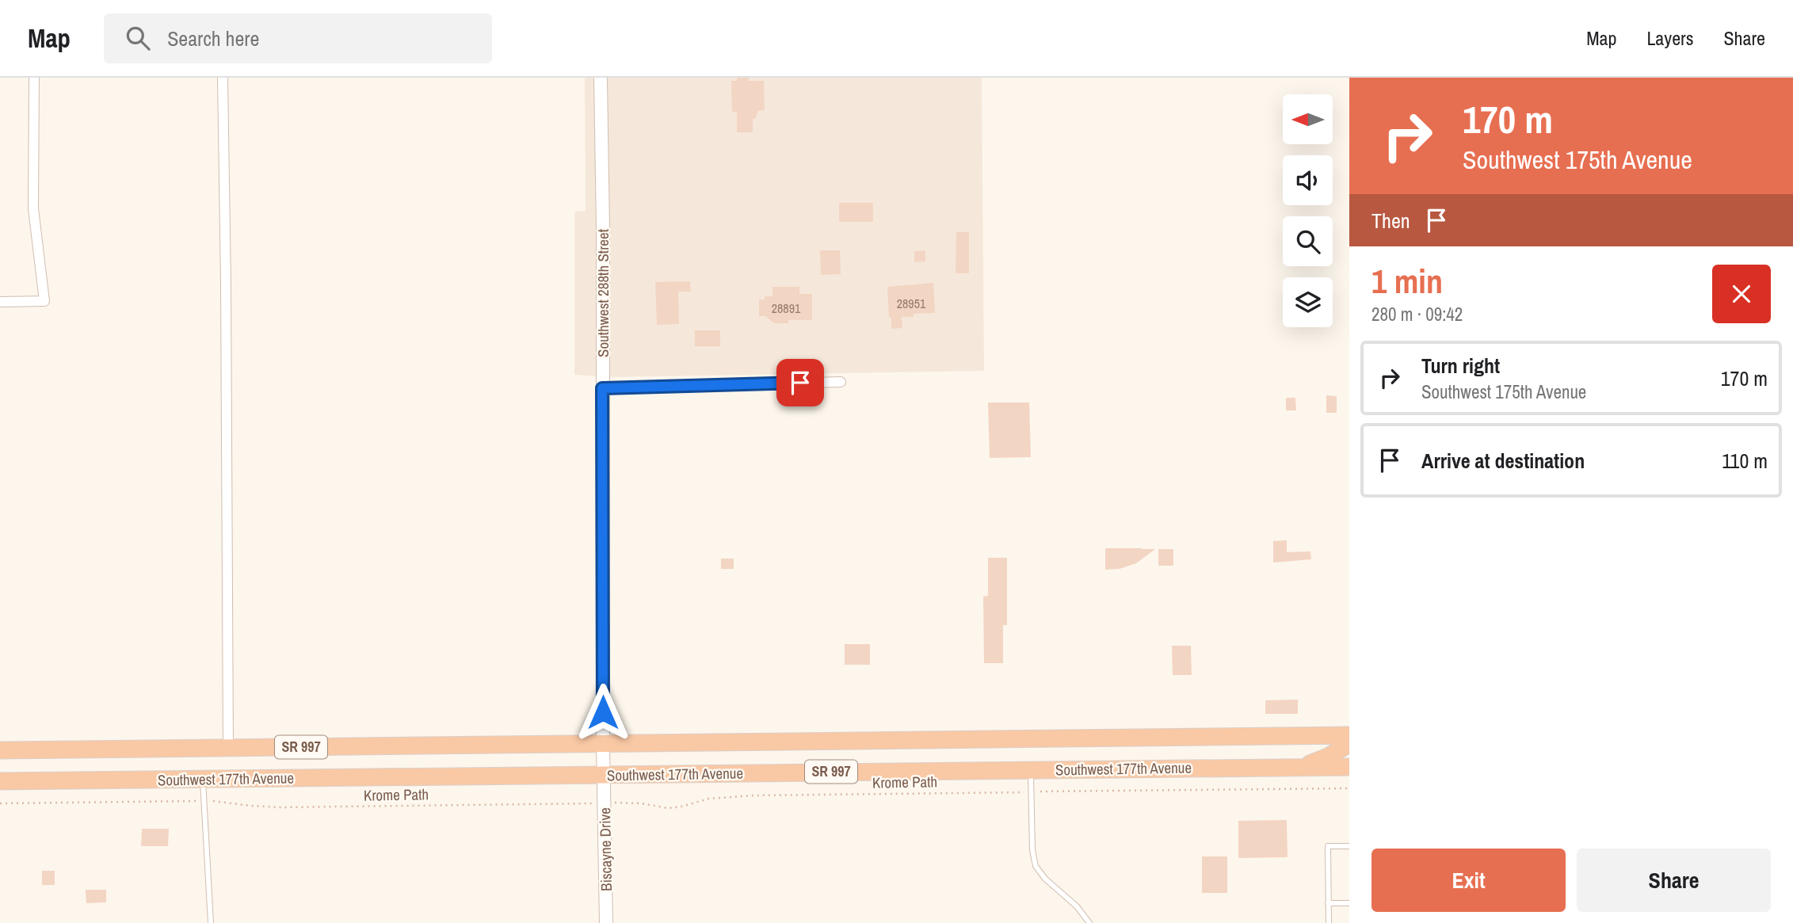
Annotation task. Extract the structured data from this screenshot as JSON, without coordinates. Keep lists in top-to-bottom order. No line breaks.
{"streets":{"highway":["SR 997","Southwest 177th Avenue"],"street":["Southwest 288th Street","Biscayne Drive"],"path":["Krome Path"]},"crossings":[["Southwest 288th Street","Southwest 177th Avenue"],["Southwest 288th Street","Biscayne Drive"],["Southwest 177th Avenue","Biscayne Drive"]],"house_numbers":["28951","28891"],"north":"left","page":{"header":"Map","search":"Search here","nav":["Map","Layers","Share"],"turn":["170 m","Southwest 175th Avenue"],"then":"Then","heading":["1 min","280 m · 09:42"],"list":[{"name":"Turn right","note":"Southwest 175th Avenue","value":"170 m"},{"name":"Arrive at destination","value":"110 m"}],"buttons":["Exit","Share"]}}
